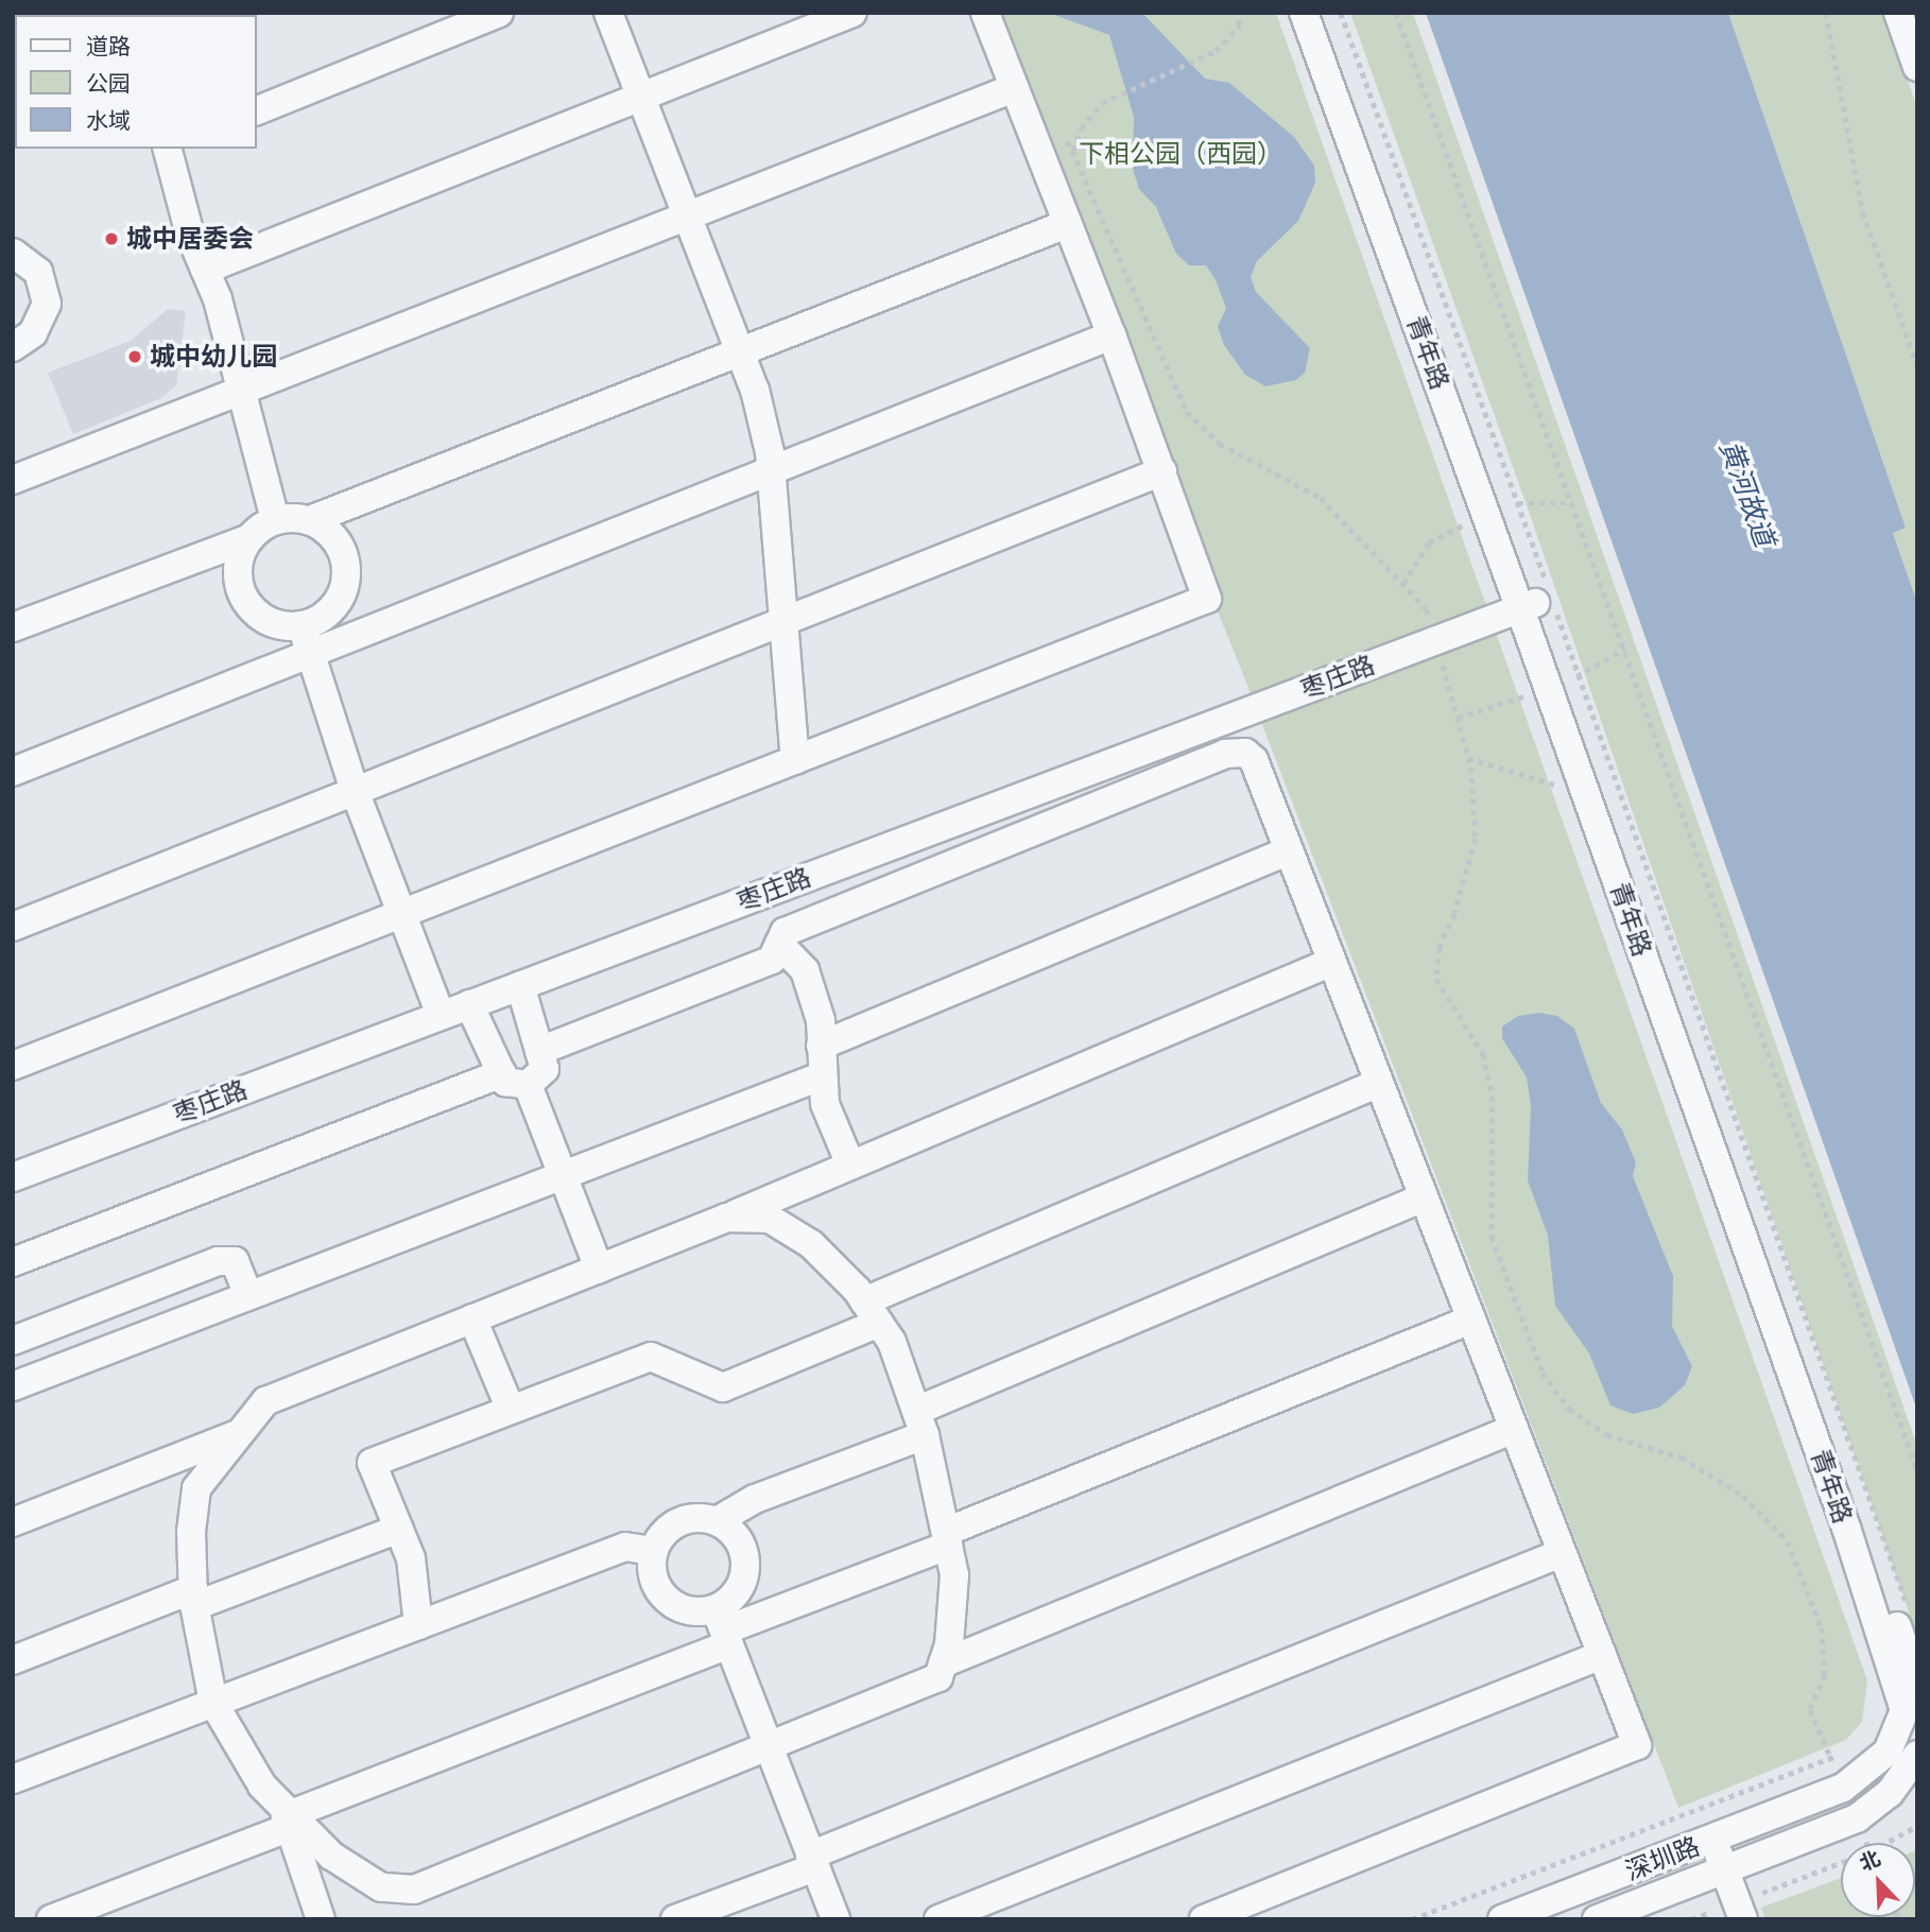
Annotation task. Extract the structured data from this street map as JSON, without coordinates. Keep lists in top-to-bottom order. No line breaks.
{"streets":{"street":["青年路","枣庄路","深圳路"]},"crossings":[["青年路","枣庄路"],["青年路","深圳路"]],"water":["黄河故道"],"parks":["下相公园（西园）"],"places":["城中居委会","城中幼儿园"],"legend":["道路","公园","水域"],"north":"top left"}
